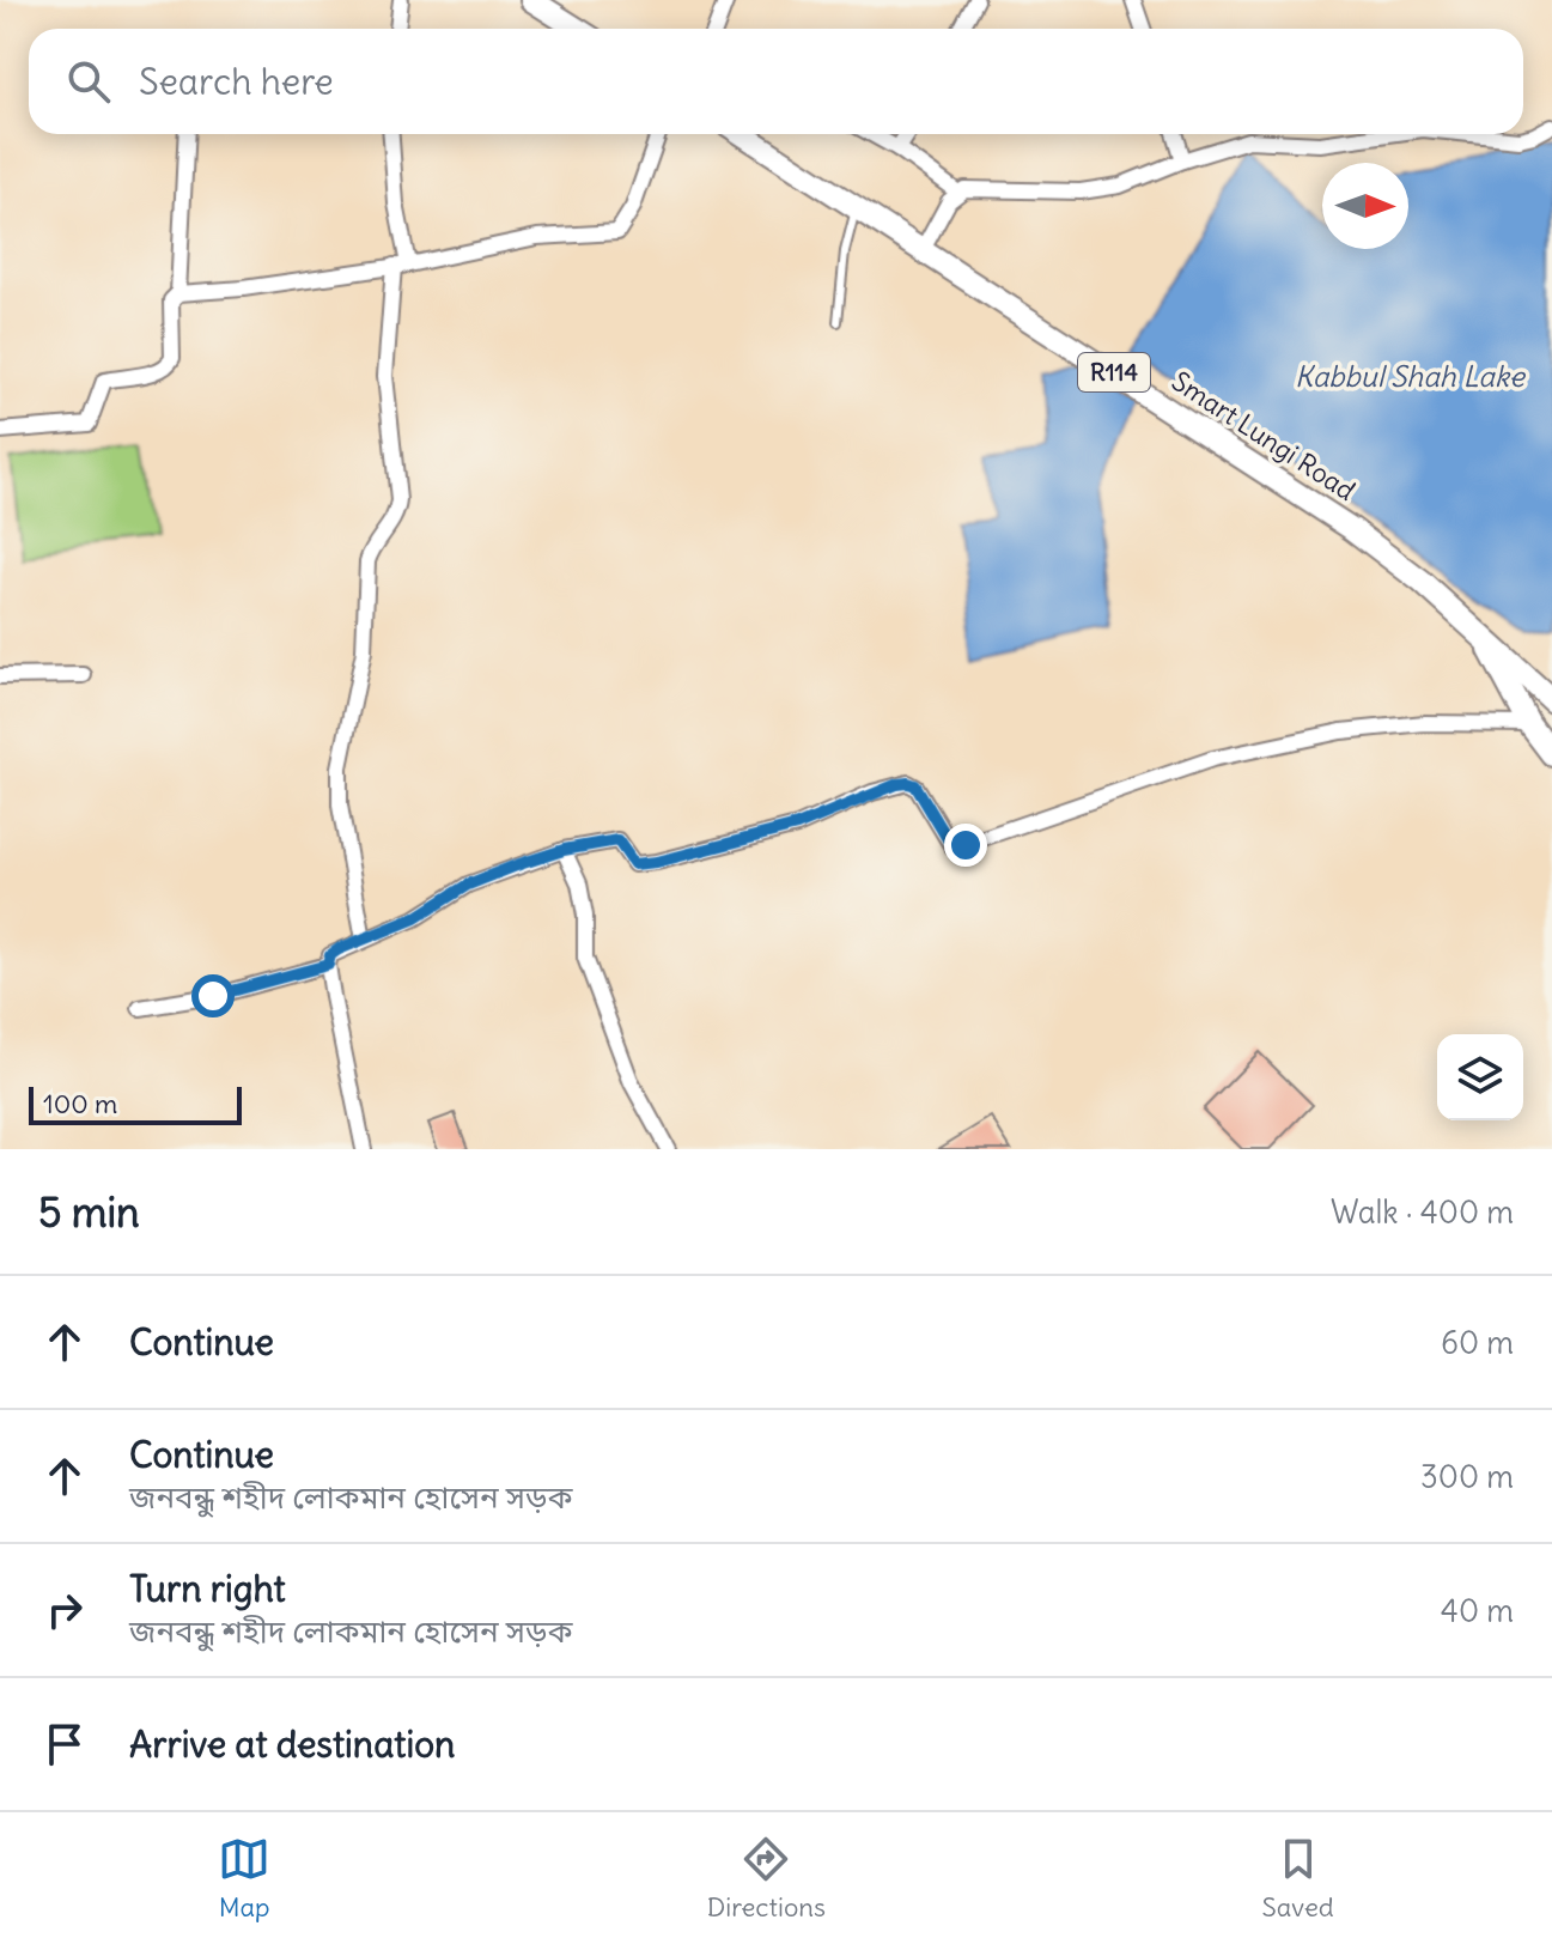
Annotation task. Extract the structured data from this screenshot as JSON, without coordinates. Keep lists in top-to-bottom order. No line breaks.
{"streets":{"main road":["R114","Smart Lungi Road"]},"crossings":[["R114","Smart Lungi Road"]],"water":["Kabbul Shah Lake"],"scale_bar":"100 m","north":"right","page":{"search":"Search here","scale":"100 m","heading":["5 min","Walk · 400 m"],"list":[["Continue","60 m"],["Continue","জনবন্ধু শহীদ লোকমান হোসেন সড়ক","300 m"],["Turn right","জনবন্ধু শহীদ লোকমান হোসেন সড়ক","40 m"],"Arrive at destination"],"nav":["Map","Directions","Saved"]}}
